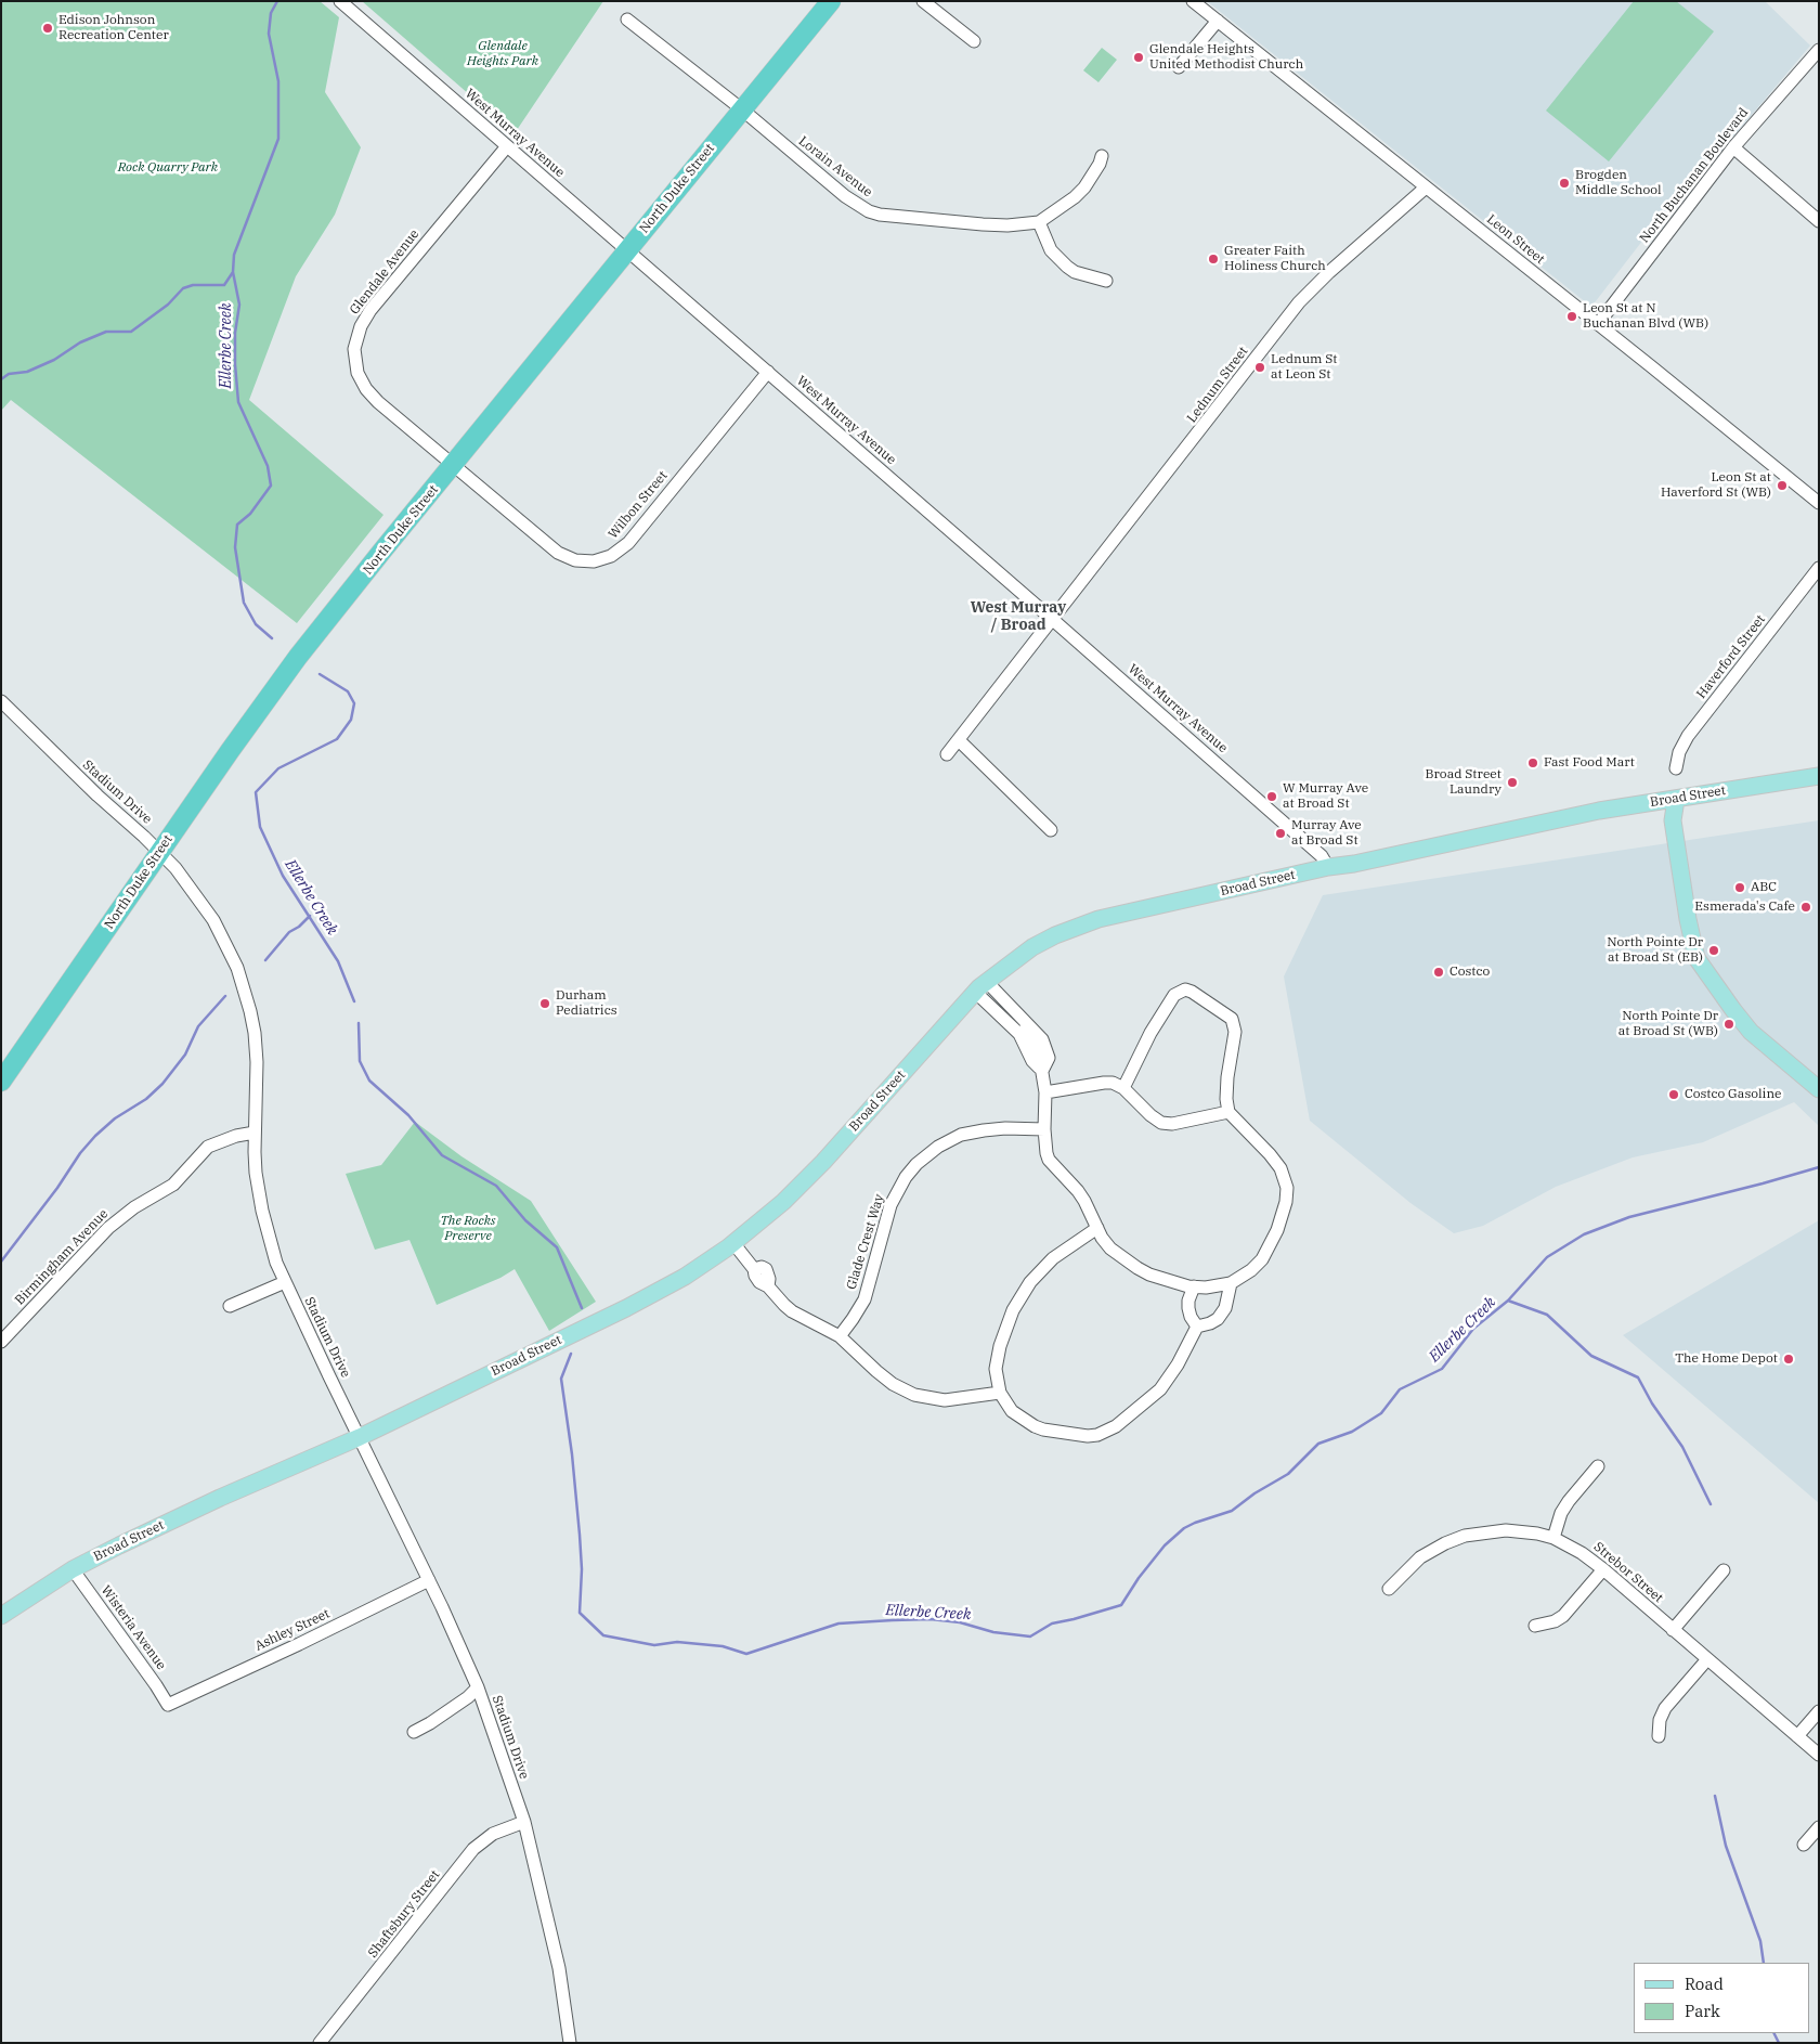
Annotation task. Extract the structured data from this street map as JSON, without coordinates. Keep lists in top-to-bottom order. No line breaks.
{"streets":{"highway":["North Duke Street"],"main road":["Broad Street"],"street":["West Murray Avenue","Lorain Avenue","North Buchanan Boulevard","Leon Street","Glendale Avenue","Lednum Street","Wilbon Street","Haverford Street","Stadium Drive","Glade Crest Way","Birmingham Avenue","Strebor Street","Wisteria Avenue","Ashley Street","Shaftsbury Street"]},"crossings":[["West Murray Avenue","North Duke Street"],["West Murray Avenue","Glendale Avenue"],["West Murray Avenue","Lednum Street"],["West Murray Avenue","Wilbon Street"],["West Murray Avenue","Broad Street"],["Lorain Avenue","North Duke Street"],["North Buchanan Boulevard","Leon Street"],["North Duke Street","Glendale Avenue"],["North Duke Street","Wilbon Street"],["North Duke Street","Stadium Drive"],["Leon Street","Lednum Street"],["Glendale Avenue","Wilbon Street"],["Stadium Drive","Broad Street"],["Stadium Drive","Birmingham Avenue"],["Stadium Drive","Ashley Street"],["Stadium Drive","Shaftsbury Street"],["Broad Street","Wisteria Avenue"],["Wisteria Avenue","Ashley Street"]],"districts":["West Murray / Broad"],"water":["Ellerbe Creek"],"parks":["Glendale Heights Park","Rock Quarry Park","The Rocks Preserve"],"places":["Edison Johnson Recreation Center","Glendale Heights United Methodist Church","Brogden Middle School","Greater Faith Holiness Church","Leon St at N Buchanan Blvd (WB)","Lednum St at Leon St","Leon St at Haverford St (WB)","Fast Food Mart","Broad Street Laundry","W Murray Ave at Broad St","Murray Ave at Broad St","ABC","Esmerada's Cafe","North Pointe Dr at Broad St (EB)","Costco","Durham Pediatrics","North Pointe Dr at Broad St (WB)","Costco Gasoline","The Home Depot"],"legend":["Road","Park"]}
